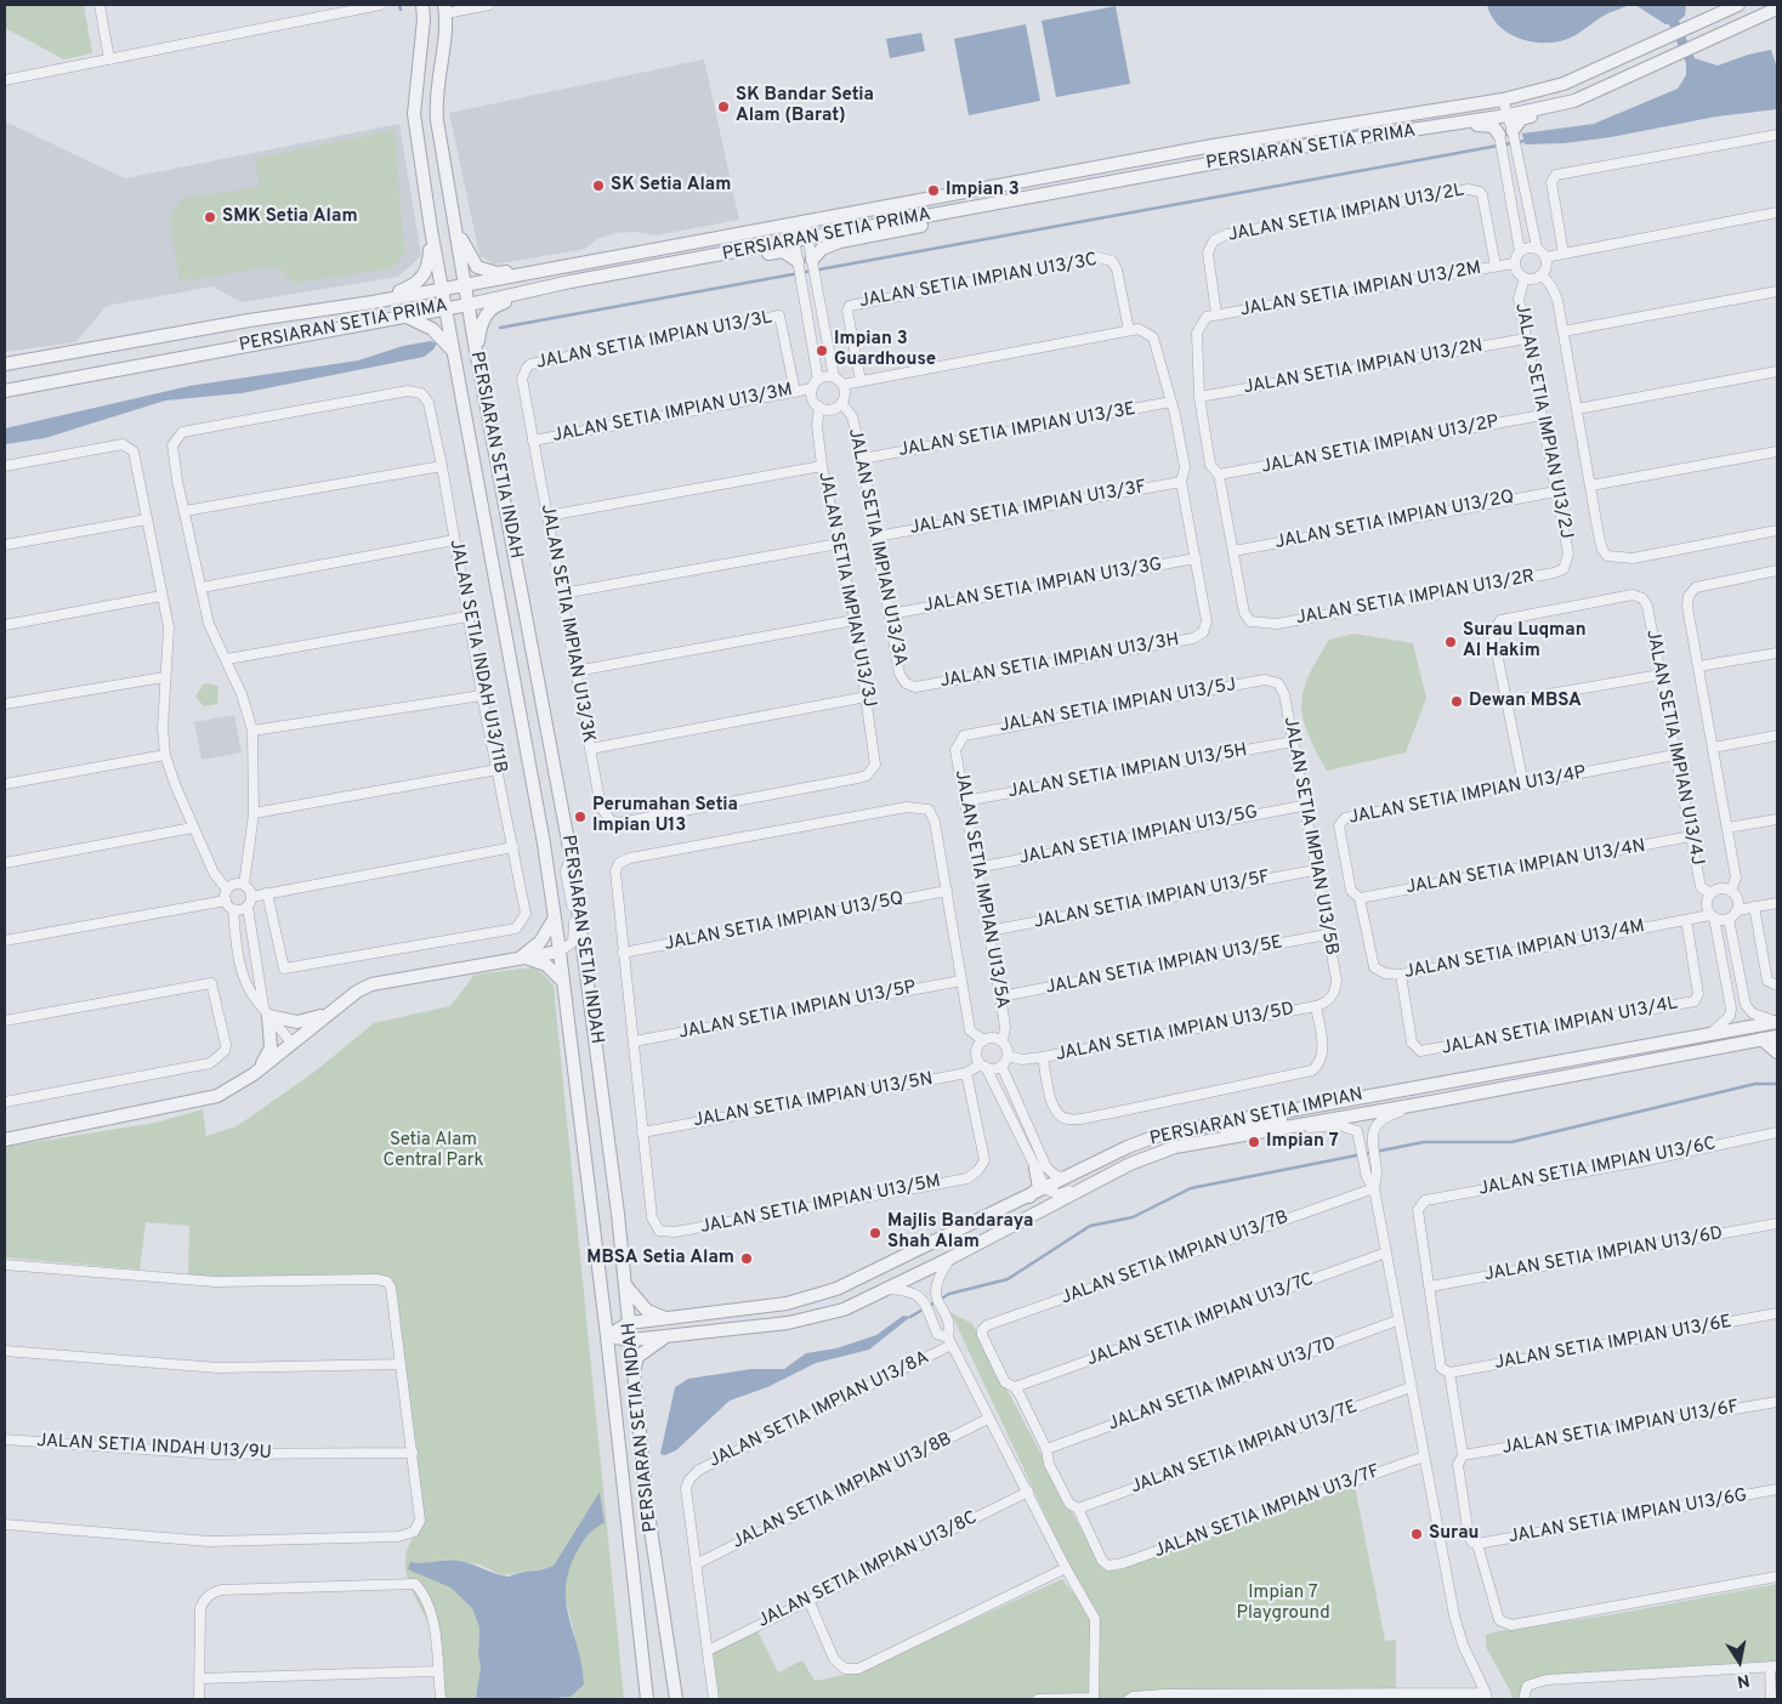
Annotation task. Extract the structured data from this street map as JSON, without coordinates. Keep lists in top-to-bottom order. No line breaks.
{"streets":{"street":["PERSIARAN SETIA PRIMA","JALAN SETIA IMPIAN U13/2L","JALAN SETIA IMPIAN U13/3C","JALAN SETIA IMPIAN U13/2M","JALAN SETIA IMPIAN U13/3L","JALAN SETIA IMPIAN U13/2N","JALAN SETIA IMPIAN U13/3M","JALAN SETIA IMPIAN U13/2J","JALAN SETIA IMPIAN U13/3E","JALAN SETIA IMPIAN U13/2P","PERSIARAN SETIA INDAH","JALAN SETIA IMPIAN U13/3F","JALAN SETIA IMPIAN U13/2Q","JALAN SETIA IMPIAN U13/3A","JALAN SETIA IMPIAN U13/3G","JALAN SETIA IMPIAN U13/3J","JALAN SETIA IMPIAN U13/2R","JALAN SETIA IMPIAN U13/3K","JALAN SETIA INDAH U13/11B","JALAN SETIA IMPIAN U13/3H","JALAN SETIA IMPIAN U13/5J","JALAN SETIA IMPIAN U13/4J","JALAN SETIA IMPIAN U13/5H","JALAN SETIA IMPIAN U13/4P","JALAN SETIA IMPIAN U13/5G","JALAN SETIA IMPIAN U13/5B","JALAN SETIA IMPIAN U13/4N","JALAN SETIA IMPIAN U13/5A","JALAN SETIA IMPIAN U13/5F","JALAN SETIA IMPIAN U13/5Q","JALAN SETIA IMPIAN U13/4M","JALAN SETIA IMPIAN U13/5E","JALAN SETIA IMPIAN U13/5P","JALAN SETIA IMPIAN U13/4L","JALAN SETIA IMPIAN U13/5D","JALAN SETIA IMPIAN U13/5N","PERSIARAN SETIA IMPIAN","JALAN SETIA IMPIAN U13/6C","JALAN SETIA IMPIAN U13/5M","JALAN SETIA IMPIAN U13/6D","JALAN SETIA IMPIAN U13/7B","JALAN SETIA IMPIAN U13/7C","JALAN SETIA IMPIAN U13/6E","JALAN SETIA IMPIAN U13/7D","JALAN SETIA IMPIAN U13/8A","JALAN SETIA IMPIAN U13/6F","JALAN SETIA INDAH U13/9U","JALAN SETIA IMPIAN U13/7E","JALAN SETIA IMPIAN U13/8B","JALAN SETIA IMPIAN U13/7F","JALAN SETIA IMPIAN U13/6G","JALAN SETIA IMPIAN U13/8C"]},"crossings":[["PERSIARAN SETIA PRIMA","PERSIARAN SETIA INDAH"],["JALAN SETIA IMPIAN U13/2L","JALAN SETIA IMPIAN U13/2M"],["JALAN SETIA IMPIAN U13/2M","JALAN SETIA IMPIAN U13/2J"],["JALAN SETIA IMPIAN U13/3L","JALAN SETIA IMPIAN U13/3M"],["JALAN SETIA IMPIAN U13/3L","JALAN SETIA IMPIAN U13/3K"],["JALAN SETIA IMPIAN U13/2N","JALAN SETIA IMPIAN U13/2J"],["JALAN SETIA IMPIAN U13/3M","JALAN SETIA IMPIAN U13/3A"],["JALAN SETIA IMPIAN U13/3M","JALAN SETIA IMPIAN U13/3J"],["JALAN SETIA IMPIAN U13/3M","JALAN SETIA IMPIAN U13/3K"],["JALAN SETIA IMPIAN U13/2J","JALAN SETIA IMPIAN U13/2P"],["JALAN SETIA IMPIAN U13/2J","JALAN SETIA IMPIAN U13/2Q"],["JALAN SETIA IMPIAN U13/2J","JALAN SETIA IMPIAN U13/2R"],["JALAN SETIA IMPIAN U13/3E","JALAN SETIA IMPIAN U13/3A"],["PERSIARAN SETIA INDAH","PERSIARAN SETIA IMPIAN"],["JALAN SETIA IMPIAN U13/3F","JALAN SETIA IMPIAN U13/3A"],["JALAN SETIA IMPIAN U13/2Q","JALAN SETIA IMPIAN U13/2R"],["JALAN SETIA IMPIAN U13/3A","JALAN SETIA IMPIAN U13/3G"],["JALAN SETIA IMPIAN U13/3A","JALAN SETIA IMPIAN U13/3J"],["JALAN SETIA IMPIAN U13/3A","JALAN SETIA IMPIAN U13/3H"],["JALAN SETIA IMPIAN U13/3G","JALAN SETIA IMPIAN U13/3H"],["JALAN SETIA IMPIAN U13/3J","JALAN SETIA IMPIAN U13/3K"],["JALAN SETIA IMPIAN U13/5J","JALAN SETIA IMPIAN U13/5B"],["JALAN SETIA IMPIAN U13/5J","JALAN SETIA IMPIAN U13/5A"],["JALAN SETIA IMPIAN U13/4J","JALAN SETIA IMPIAN U13/4P"],["JALAN SETIA IMPIAN U13/4J","JALAN SETIA IMPIAN U13/4N"],["JALAN SETIA IMPIAN U13/4J","JALAN SETIA IMPIAN U13/4M"],["JALAN SETIA IMPIAN U13/5H","JALAN SETIA IMPIAN U13/5B"],["JALAN SETIA IMPIAN U13/5H","JALAN SETIA IMPIAN U13/5A"],["JALAN SETIA IMPIAN U13/4P","JALAN SETIA IMPIAN U13/4N"],["JALAN SETIA IMPIAN U13/4P","JALAN SETIA IMPIAN U13/4M"],["JALAN SETIA IMPIAN U13/5G","JALAN SETIA IMPIAN U13/5B"],["JALAN SETIA IMPIAN U13/5G","JALAN SETIA IMPIAN U13/5A"],["JALAN SETIA IMPIAN U13/5B","JALAN SETIA IMPIAN U13/5F"],["JALAN SETIA IMPIAN U13/5B","JALAN SETIA IMPIAN U13/5E"],["JALAN SETIA IMPIAN U13/5B","JALAN SETIA IMPIAN U13/5D"],["JALAN SETIA IMPIAN U13/4N","JALAN SETIA IMPIAN U13/4M"],["JALAN SETIA IMPIAN U13/5A","JALAN SETIA IMPIAN U13/5F"],["JALAN SETIA IMPIAN U13/5A","JALAN SETIA IMPIAN U13/5E"],["JALAN SETIA IMPIAN U13/5A","JALAN SETIA IMPIAN U13/5D"],["JALAN SETIA IMPIAN U13/5A","JALAN SETIA IMPIAN U13/5N"],["JALAN SETIA IMPIAN U13/4M","JALAN SETIA IMPIAN U13/4L"],["JALAN SETIA IMPIAN U13/5D","JALAN SETIA IMPIAN U13/5N"],["JALAN SETIA IMPIAN U13/5N","JALAN SETIA IMPIAN U13/5M"],["JALAN SETIA IMPIAN U13/6C","JALAN SETIA IMPIAN U13/6D"],["JALAN SETIA IMPIAN U13/7B","JALAN SETIA IMPIAN U13/7C"],["JALAN SETIA IMPIAN U13/8A","JALAN SETIA IMPIAN U13/8B"],["JALAN SETIA IMPIAN U13/7E","JALAN SETIA IMPIAN U13/7F"]],"parks":["Setia Alam Central Park","Impian 7 Playground"],"places":["SK Bandar Setia Alam (Barat)","SK Setia Alam","Impian 3","SMK Setia Alam","Impian 3 Guardhouse","Surau Luqman Al Hakim","Dewan MBSA","Perumahan Setia Impian U13","Impian 7","Majlis Bandaraya Shah Alam","MBSA Setia Alam","Surau"],"north":"bottom"}
